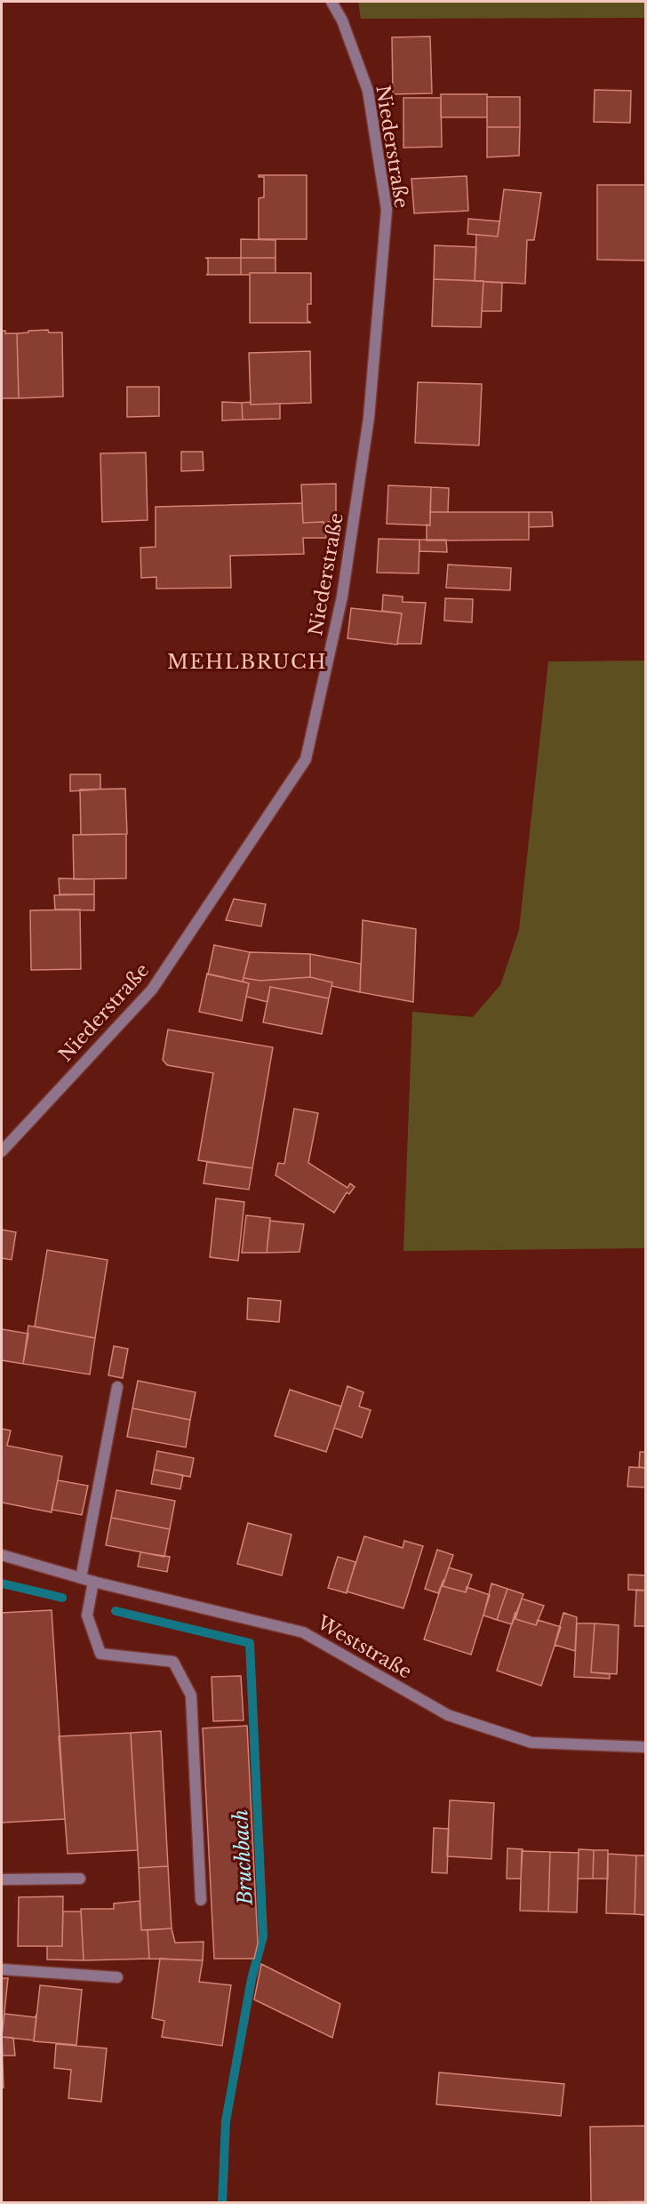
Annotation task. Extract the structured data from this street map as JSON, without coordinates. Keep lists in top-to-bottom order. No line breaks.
{"streets":{"street":["Niederstraße","Weststraße"]},"districts":["MEHLBRUCH"],"water":["Bruchbach"]}
